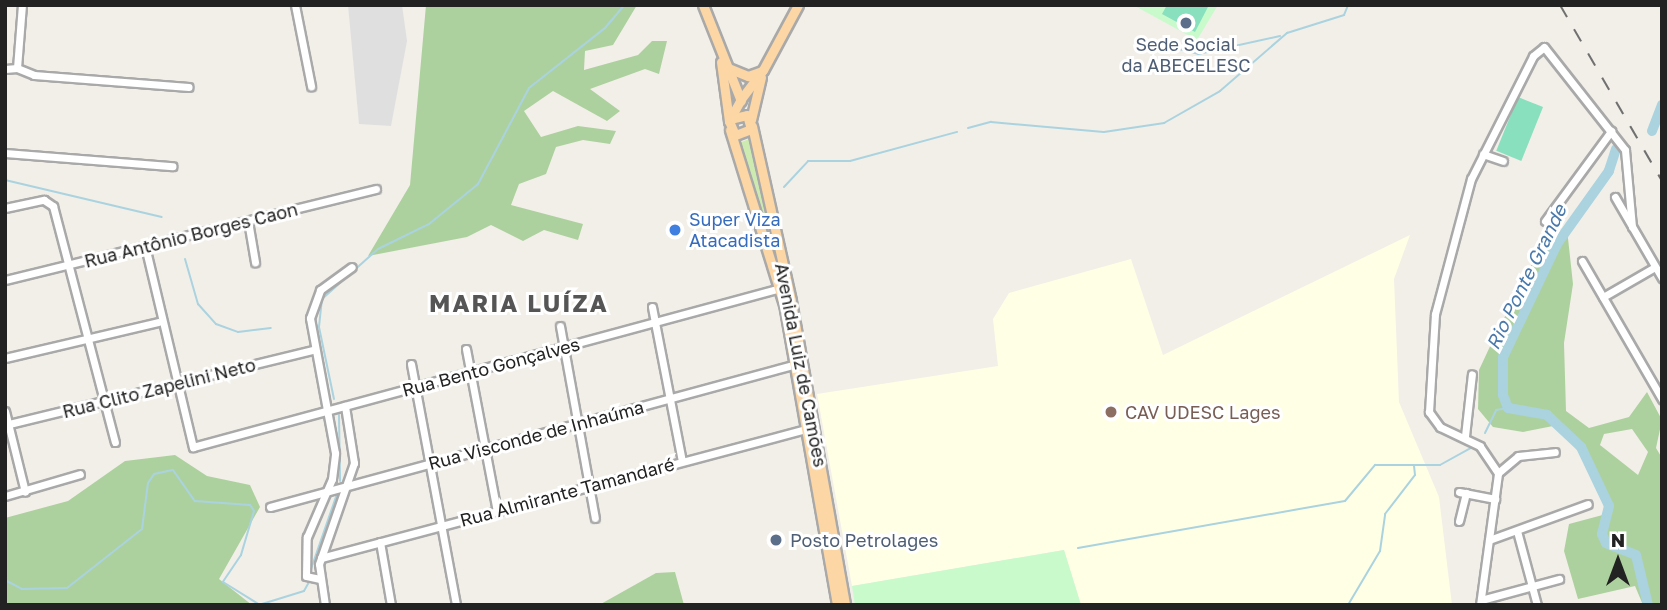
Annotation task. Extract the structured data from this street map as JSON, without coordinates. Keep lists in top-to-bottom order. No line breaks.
{"streets":{"main road":["Avenida Luiz de Camões"],"street":["Rua Antônio Borges Caon","Rua Bento Gonçalves","Rua Clito Zapelini Neto","Rua Visconde de Inhaúma","Rua Almirante Tamandaré"]},"crossings":[["Avenida Luiz de Camões","Rua Bento Gonçalves"],["Avenida Luiz de Camões","Rua Visconde de Inhaúma"],["Avenida Luiz de Camões","Rua Almirante Tamandaré"],["Rua Bento Gonçalves","Rua Clito Zapelini Neto"]],"districts":["MARIA LUÍZA"],"water":["Rio Ponte Grande"],"places":["Sede Social da ABECELESC","Super Viza Atacadista","CAV UDESC Lages","Posto Petrolages"],"north":"top"}
